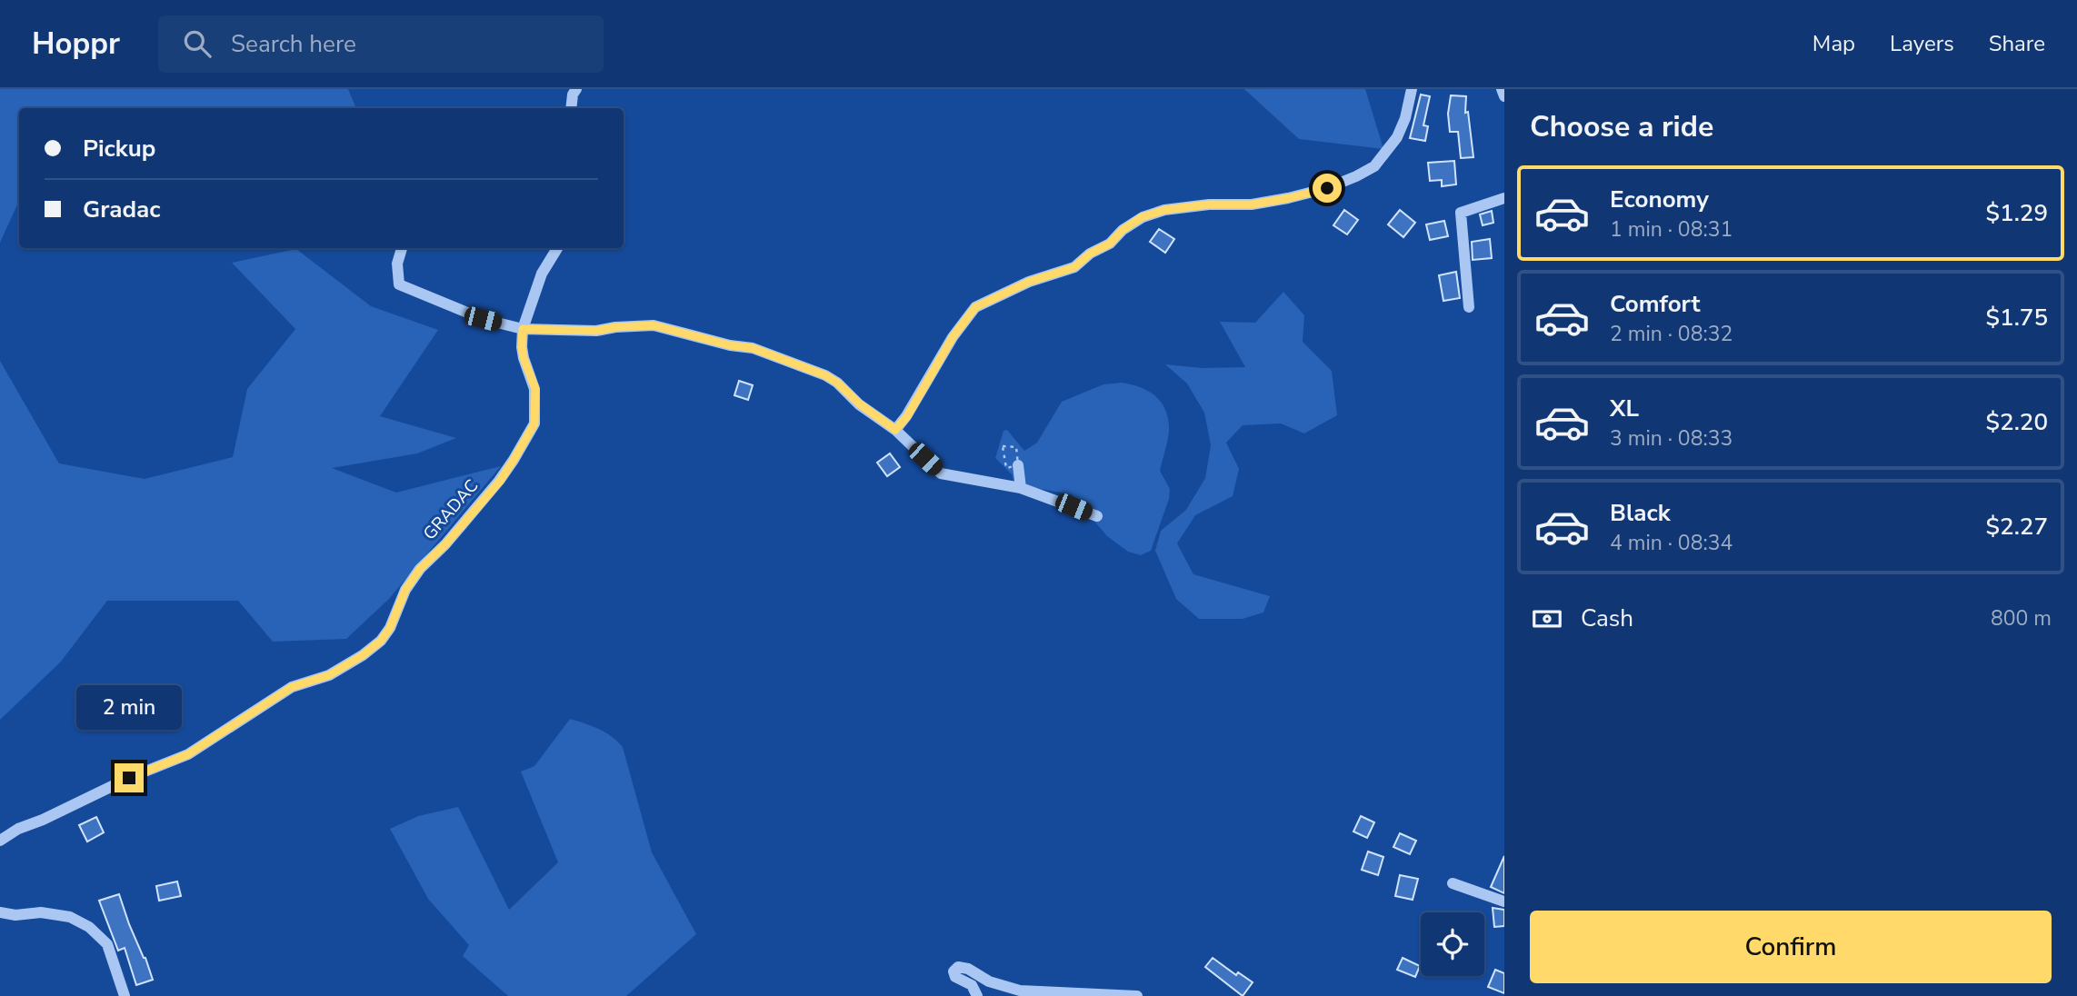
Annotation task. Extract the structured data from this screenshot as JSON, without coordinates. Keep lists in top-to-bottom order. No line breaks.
{"streets":{"street":["GRADAC"]},"page":{"header":"Hoppr","search":"Search here","nav":["Map","Layers","Share"],"heading":"Choose a ride","banner":["Pickup","Gradac"],"list":[{"name":"Economy","note":"1 min · 08:31","value":"$1.29"},{"name":"Comfort","note":"2 min · 08:32","value":"$1.75"},{"name":"XL","note":"3 min · 08:33","value":"$2.20"},{"name":"Black","note":"4 min · 08:34","value":"$2.27"}],"pay":["Cash","800 m"],"bubble":"2 min","buttons":"Confirm"}}
